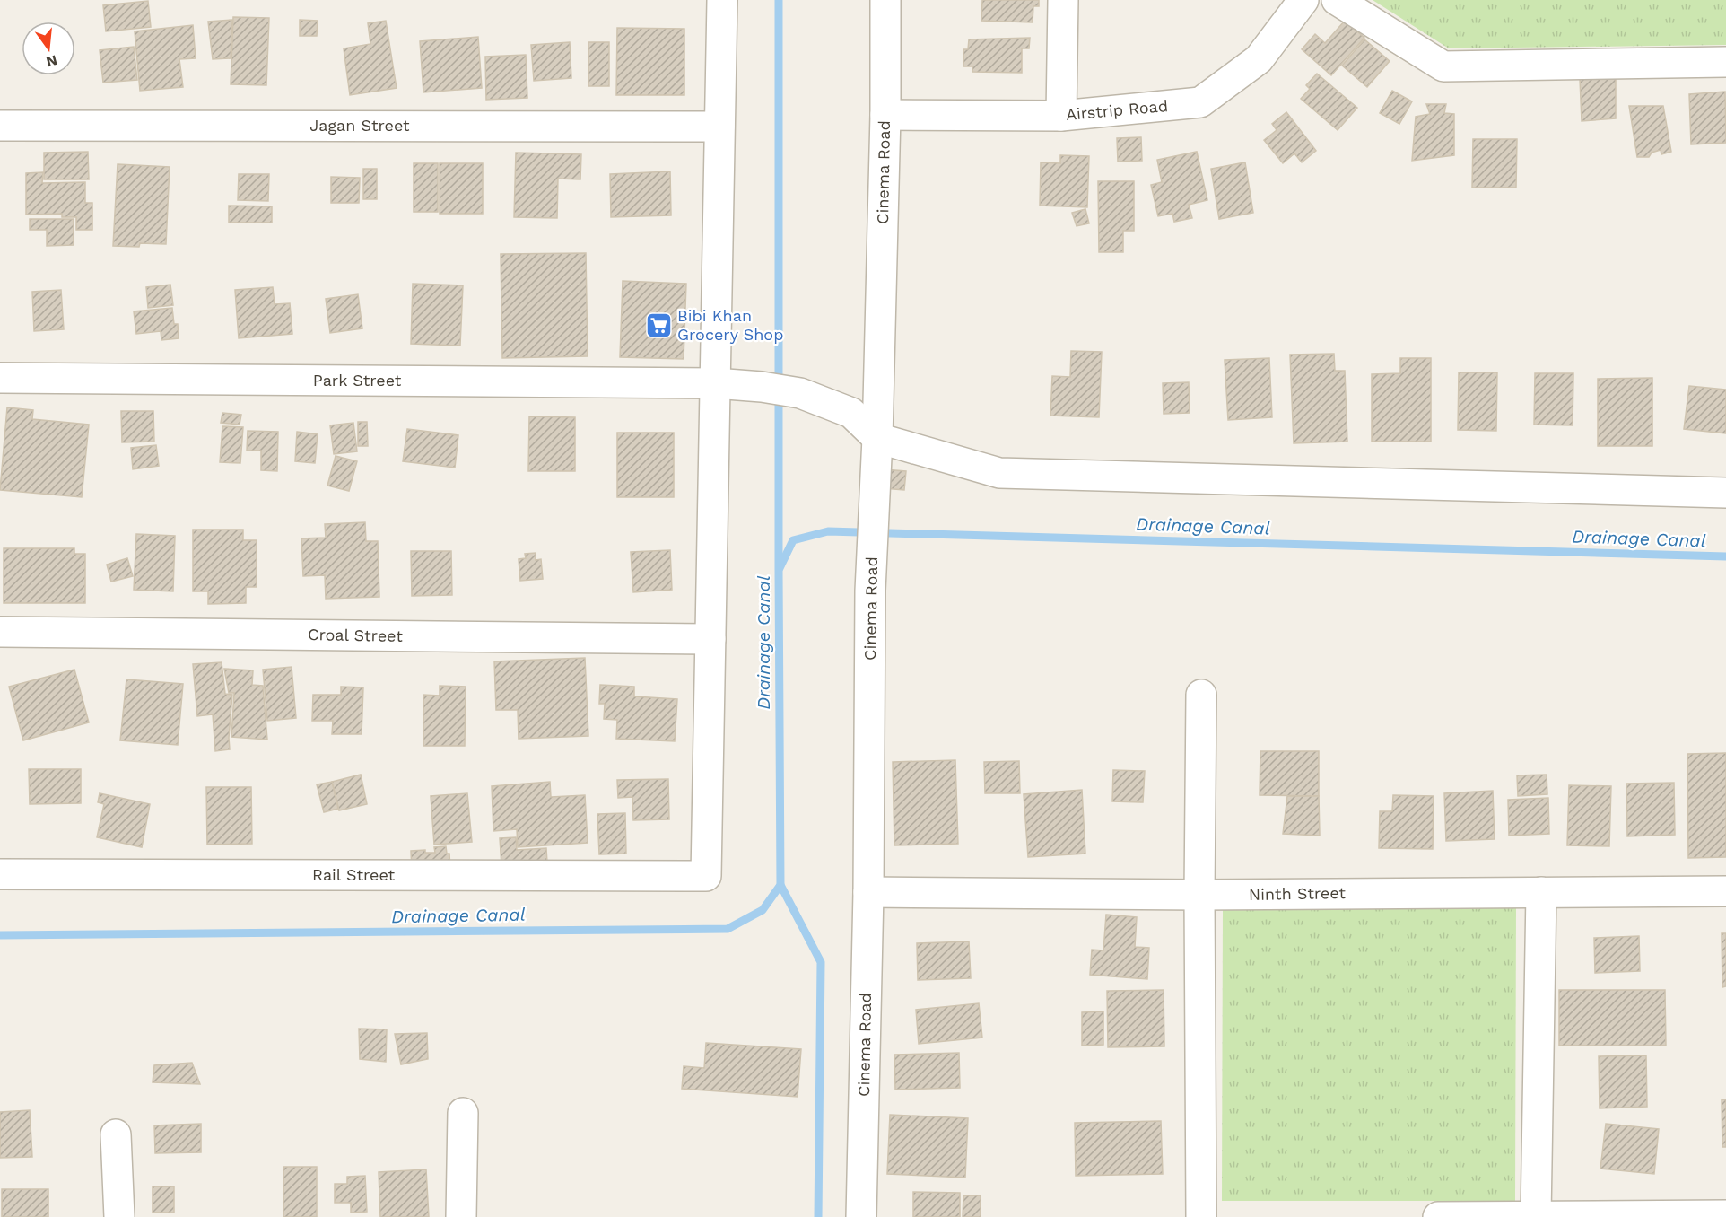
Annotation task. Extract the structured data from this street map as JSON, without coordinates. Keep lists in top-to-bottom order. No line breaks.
{"streets":{"street":["Airstrip Road","Jagan Street","Cinema Road","Park Street","Croal Street","Rail Street","Ninth Street"]},"crossings":[["Airstrip Road","Cinema Road"],["Cinema Road","Park Street"],["Cinema Road","Ninth Street"],["Croal Street","Rail Street"]],"water":["Drainage Canal"],"places":{"supermarket":["Bibi Khan Grocery Shop"]},"north":"bottom"}
